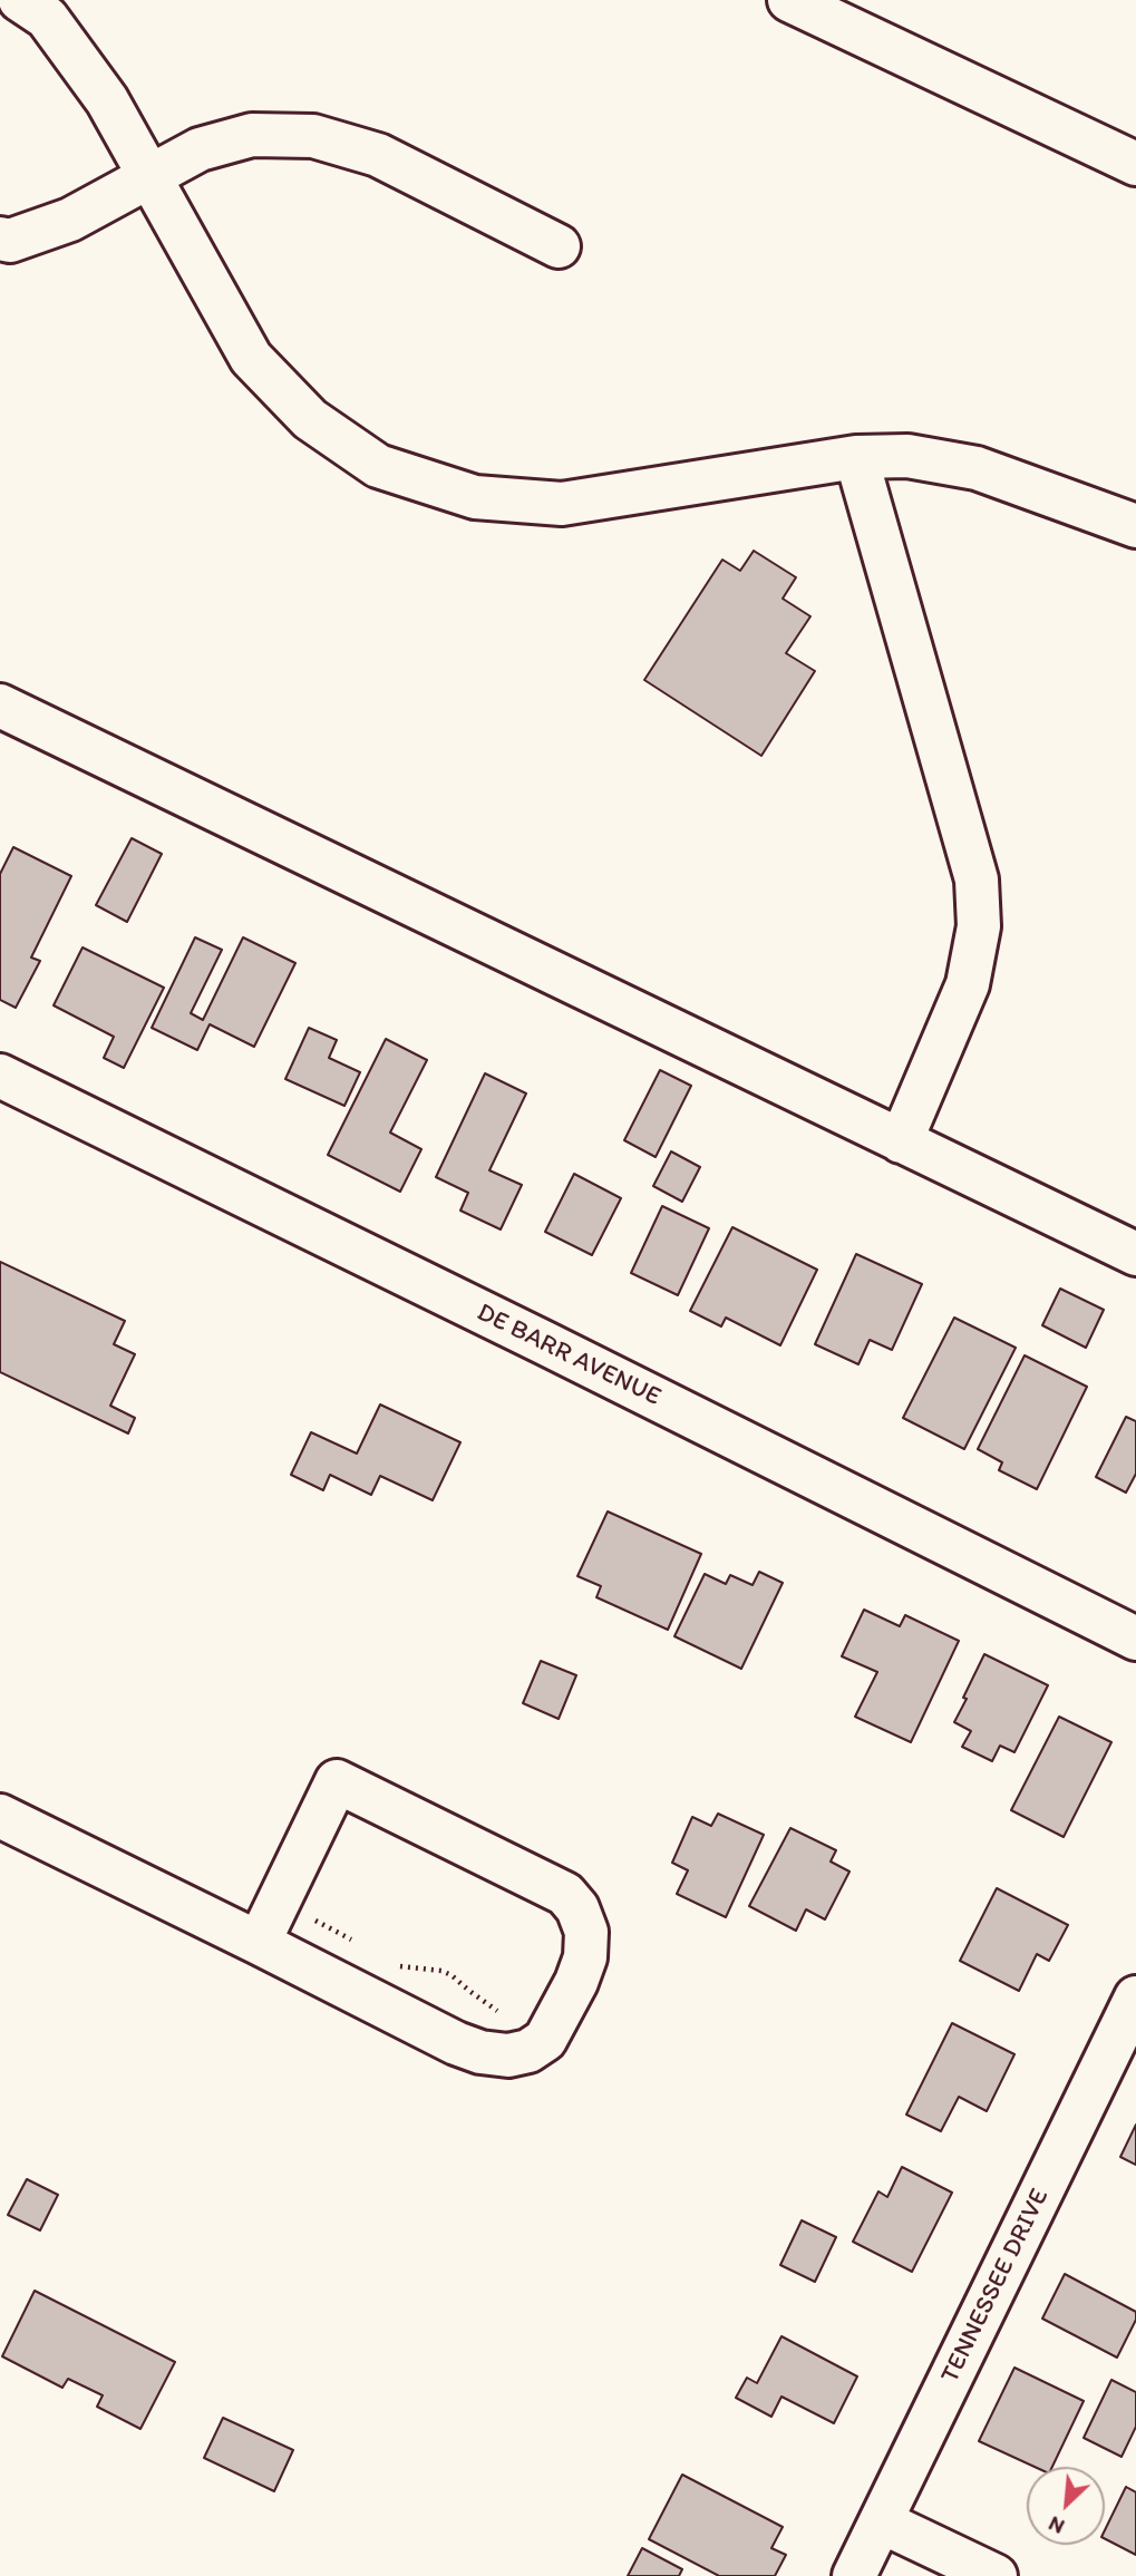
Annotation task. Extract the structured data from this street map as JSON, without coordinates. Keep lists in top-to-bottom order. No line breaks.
{"streets":{"street":["DE BARR AVENUE","TENNESSEE DRIVE"]},"north":"bottom left"}
